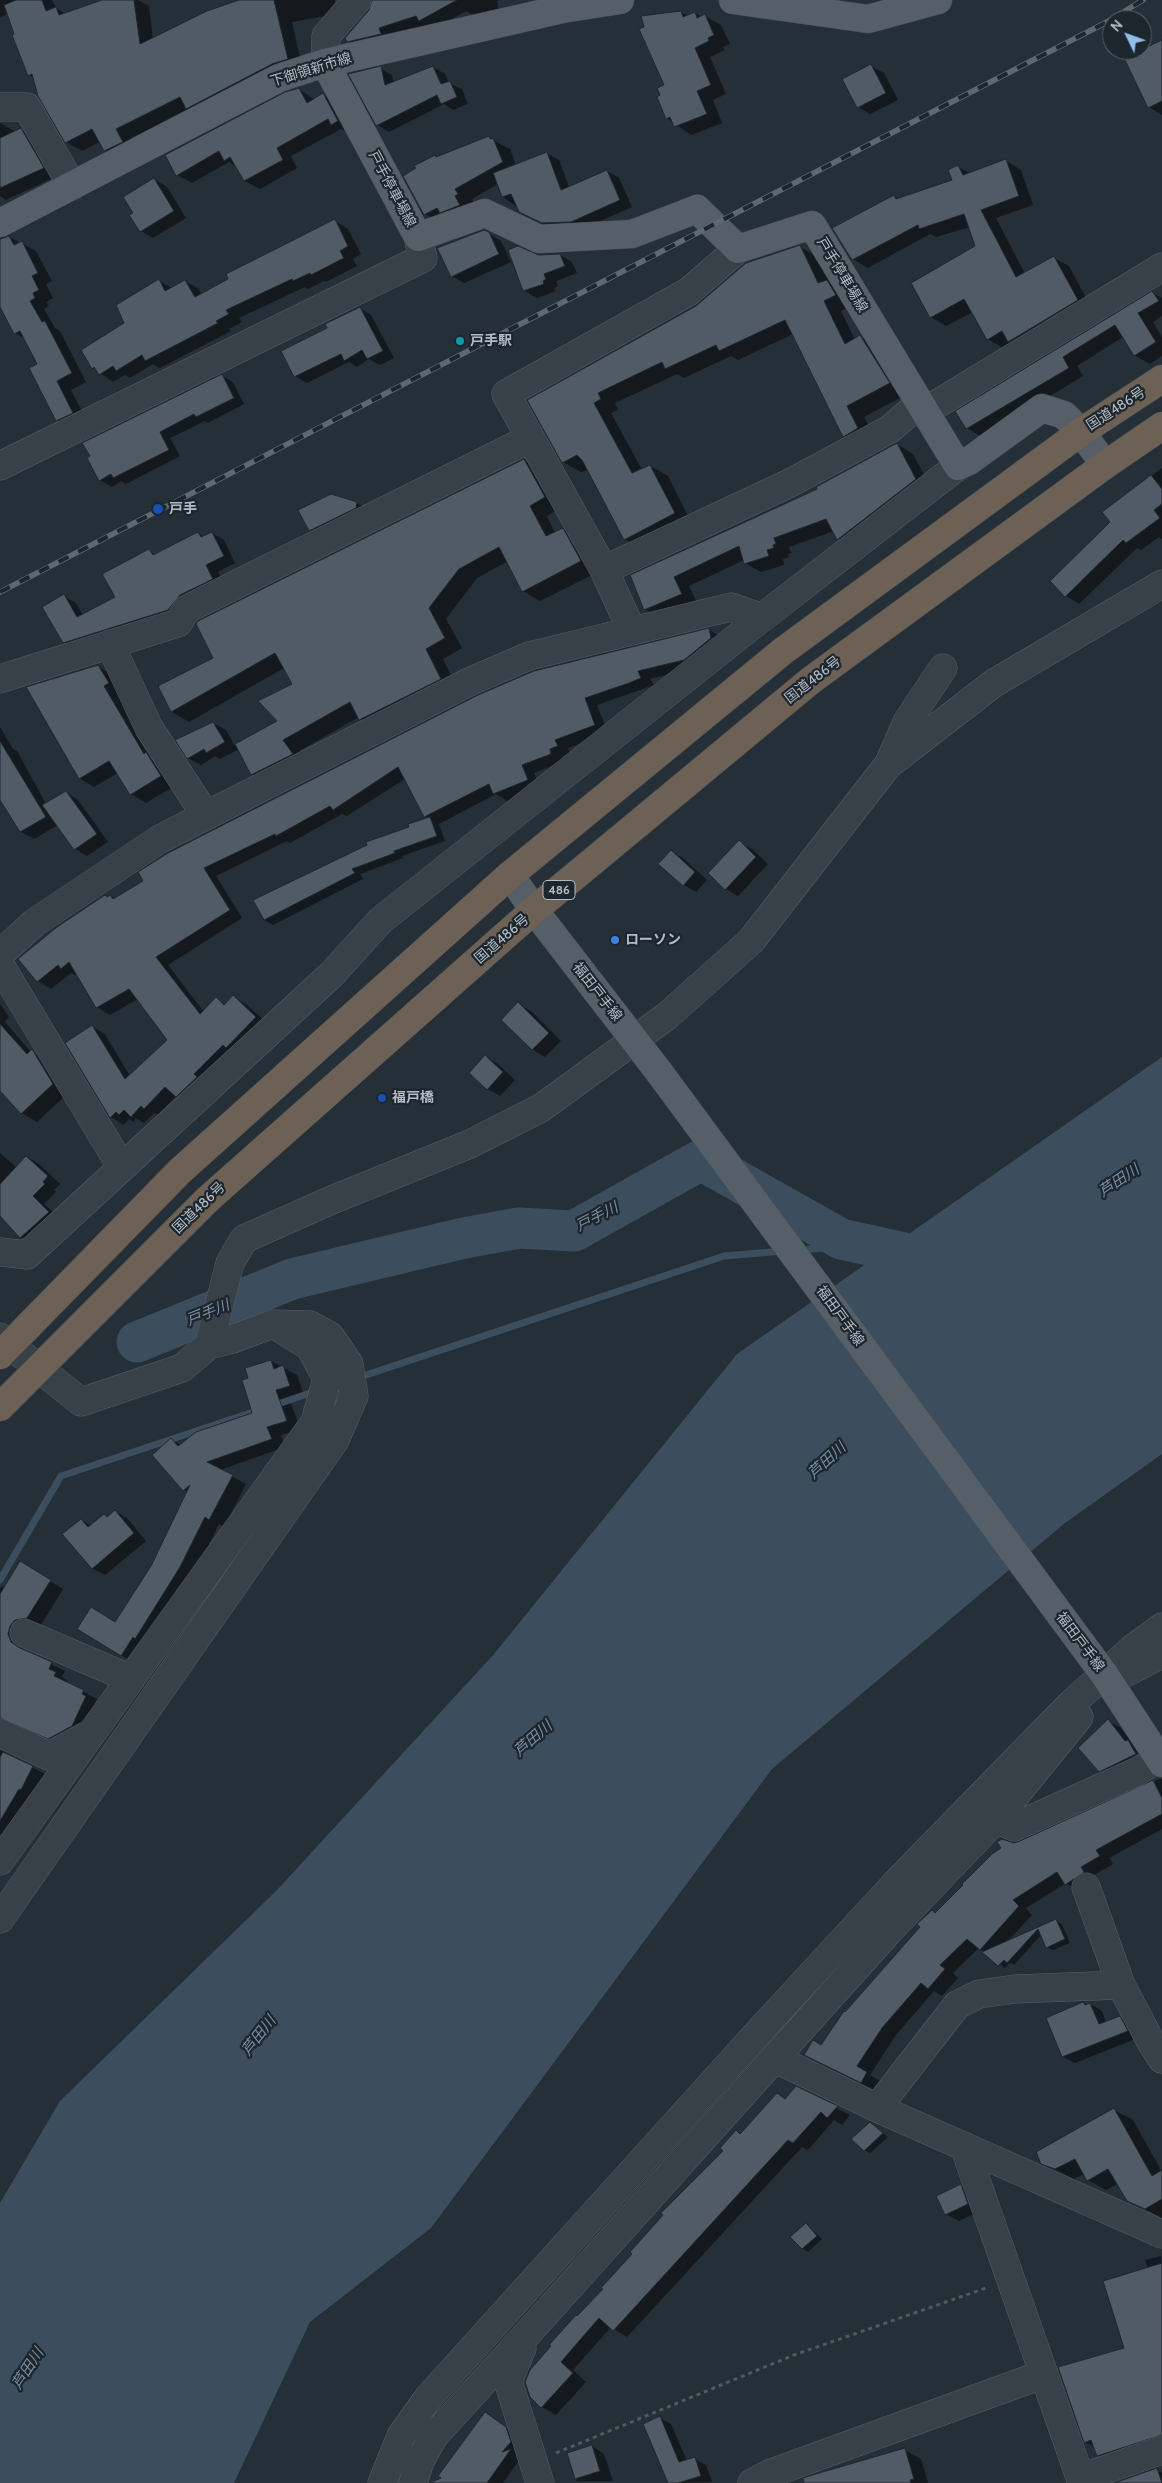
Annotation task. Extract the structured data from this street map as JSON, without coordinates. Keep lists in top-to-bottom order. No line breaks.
{"streets":{"highway":["国道486号","486"],"main road":["下御領新市線","戸手停車場線","福田戸手線"]},"crossings":[["下御領新市線","戸手停車場線"],["国道486号","福田戸手線"]],"water":["芦田川","戸手川"],"places":["戸手駅","戸手","ローソン","福戸橋"],"north":"top left"}
